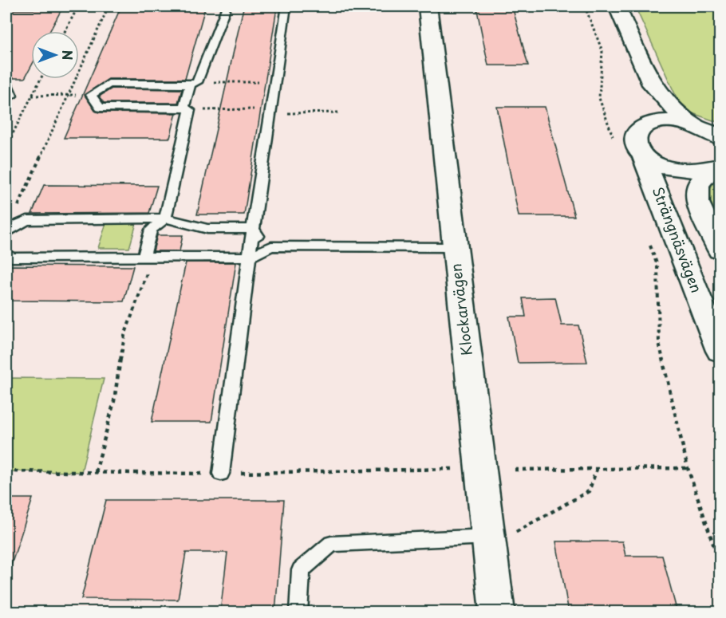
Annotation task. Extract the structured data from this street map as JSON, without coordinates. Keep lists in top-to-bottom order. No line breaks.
{"streets":{"main road":["Strängnäsvägen","Klockarvägen"]},"north":"right"}
